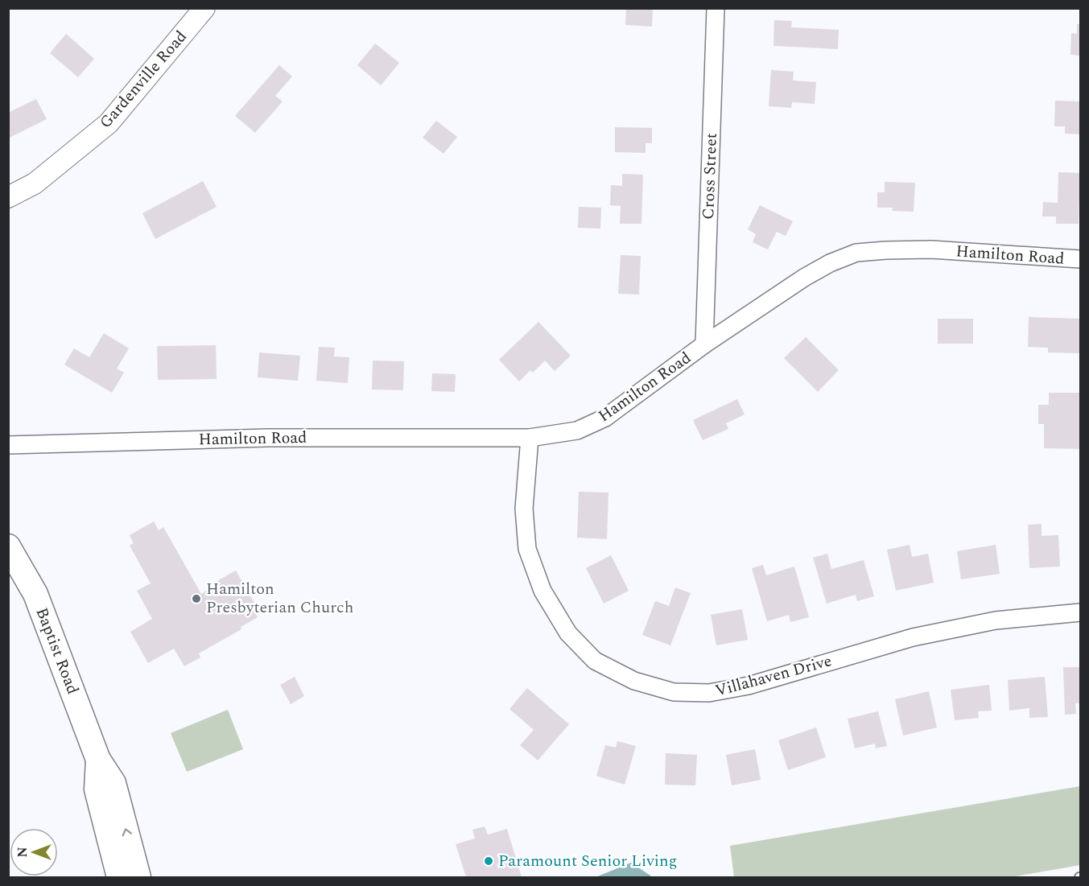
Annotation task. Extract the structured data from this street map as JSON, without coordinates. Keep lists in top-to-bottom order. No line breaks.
{"streets":{"main road":["Baptist Road"],"street":["Gardenville Road","Cross Street","Hamilton Road","Villahaven Drive"]},"crossings":[["Cross Street","Hamilton Road"],["Hamilton Road","Villahaven Drive"]],"places":["Hamilton Presbyterian Church","Paramount Senior Living"],"north":"left"}
